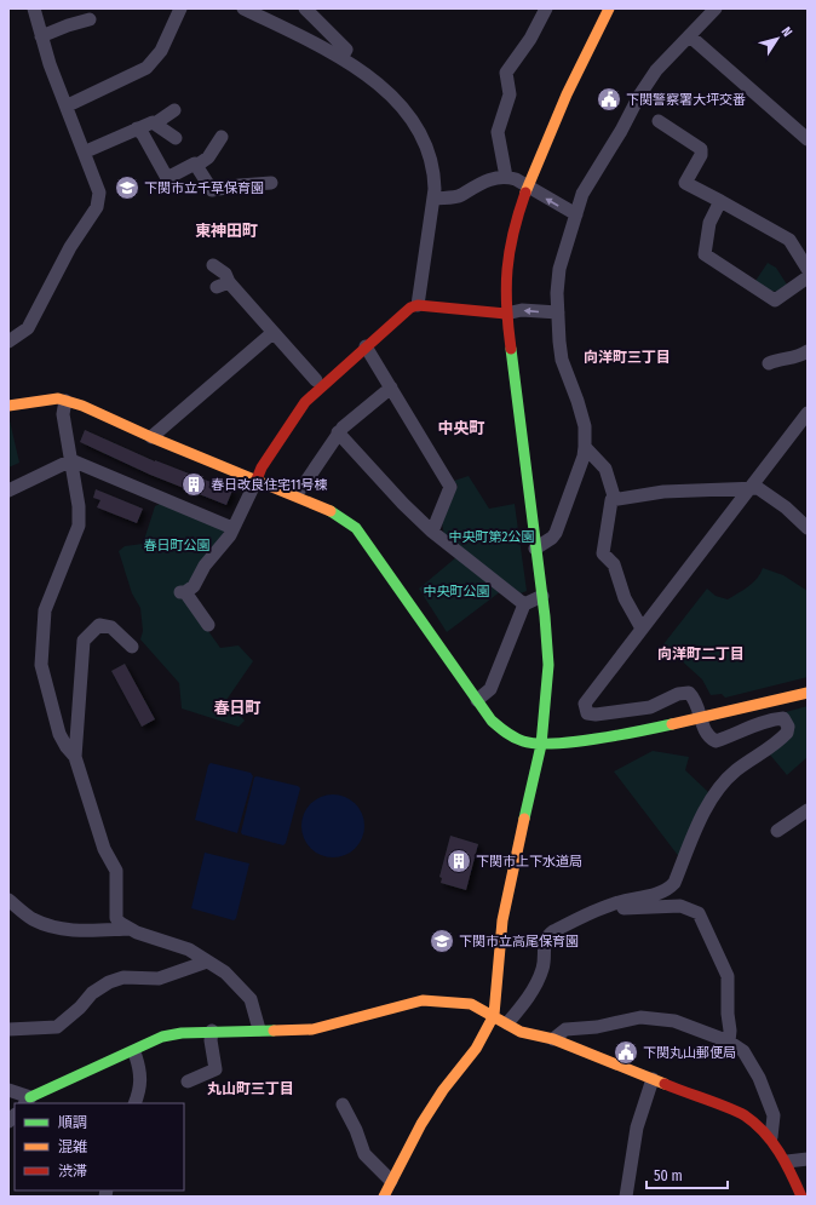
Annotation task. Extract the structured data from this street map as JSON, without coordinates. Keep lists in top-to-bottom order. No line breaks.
{"districts":["東神田町","向洋町三丁目","中央町","向洋町二丁目","春日町","丸山町三丁目"],"parks":["中央町第2公園","春日町公園","中央町公園"],"places":{"public building":["下関警察署大坪交番","下関丸山郵便局"],"school or university":["下関市立千草保育園","下関市立高尾保育園"],"building":["春日改良住宅11号棟","下関市上下水道局"]},"legend":["順調","混雑","渋滞"],"scale_bar":"50 m","north":"top right"}
